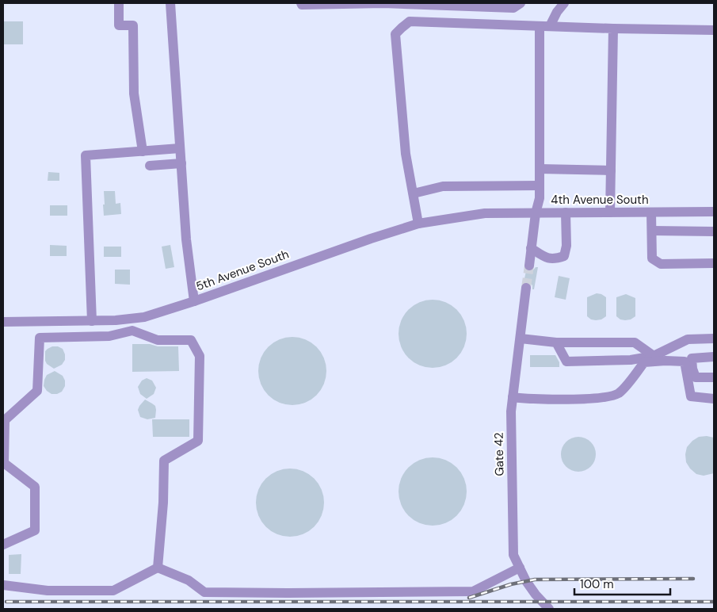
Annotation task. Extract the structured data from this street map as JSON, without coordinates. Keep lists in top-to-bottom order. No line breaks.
{"streets":{"street":["4th Avenue South","5th Avenue South","Gate 42"]},"crossings":[["4th Avenue South","5th Avenue South"]],"scale_bar":"100 m"}
